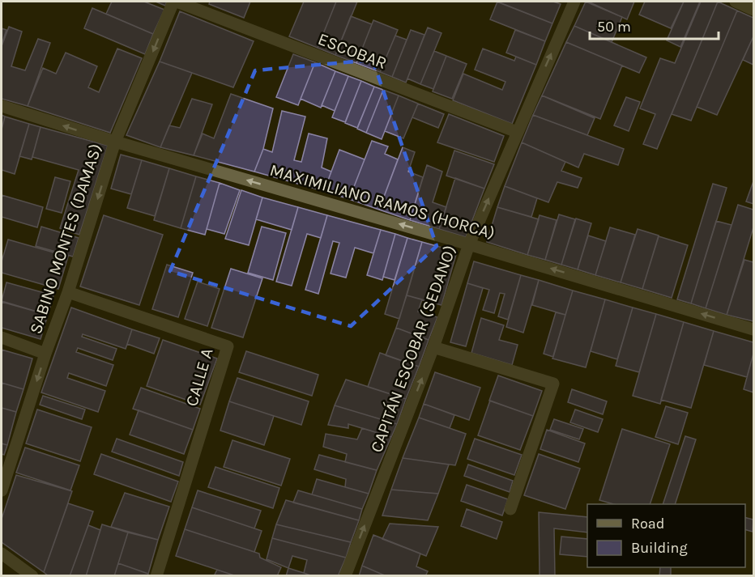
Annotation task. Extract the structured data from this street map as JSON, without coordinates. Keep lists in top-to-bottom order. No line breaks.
{"streets":{"street":["ESCOBAR","MAXIMILIANO RAMOS (HORCA)","SABINO MONTES (DAMAS)","CAPITÁN ESCOBAR (SEDANO)","CALLE A"]},"crossings":[["ESCOBAR","SABINO MONTES (DAMAS)"],["ESCOBAR","CAPITÁN ESCOBAR (SEDANO)"],["MAXIMILIANO RAMOS (HORCA)","SABINO MONTES (DAMAS)"],["MAXIMILIANO RAMOS (HORCA)","CAPITÁN ESCOBAR (SEDANO)"],["SABINO MONTES (DAMAS)","CALLE A"]],"one_way":["MAXIMILIANO RAMOS (HORCA)","SABINO MONTES (DAMAS)","CAPITÁN ESCOBAR (SEDANO)"],"legend":["Road","Building"],"scale_bar":"50 m"}
